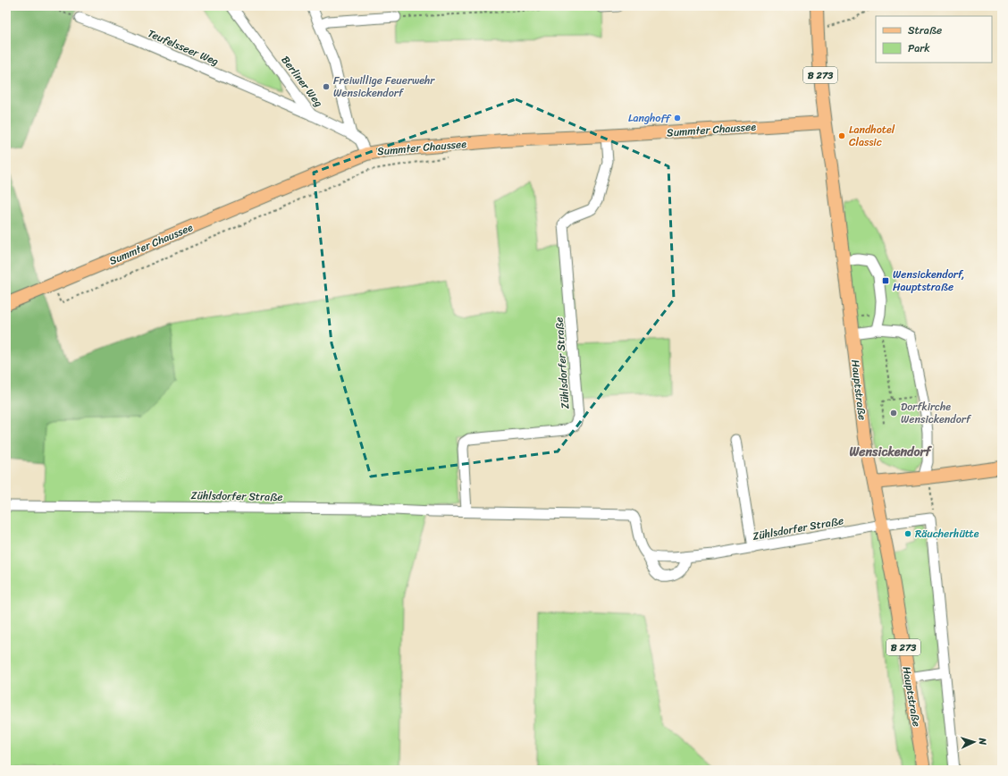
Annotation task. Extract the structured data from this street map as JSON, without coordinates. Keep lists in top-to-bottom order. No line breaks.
{"streets":{"main road":["B 273","Summter Chaussee","Hauptstraße"],"street":["Teufelsseer Weg","Berliner Weg","Zühlsdorfer Straße"]},"crossings":[["Teufelsseer Weg","Berliner Weg"],["Berliner Weg","Summter Chaussee"],["Summter Chaussee","Zühlsdorfer Straße"],["Summter Chaussee","Hauptstraße"],["Zühlsdorfer Straße","Hauptstraße"]],"districts":["Wensickendorf"],"places":{"other":["Freiwillige Feuerwehr Wensickendorf","Langhoff","Landhotel Classic","Dorfkirche Wensickendorf","Räucherhütte"],"transit":["Wensickendorf, Hauptstraße"]},"legend":["Straße","Park"],"north":"right"}
